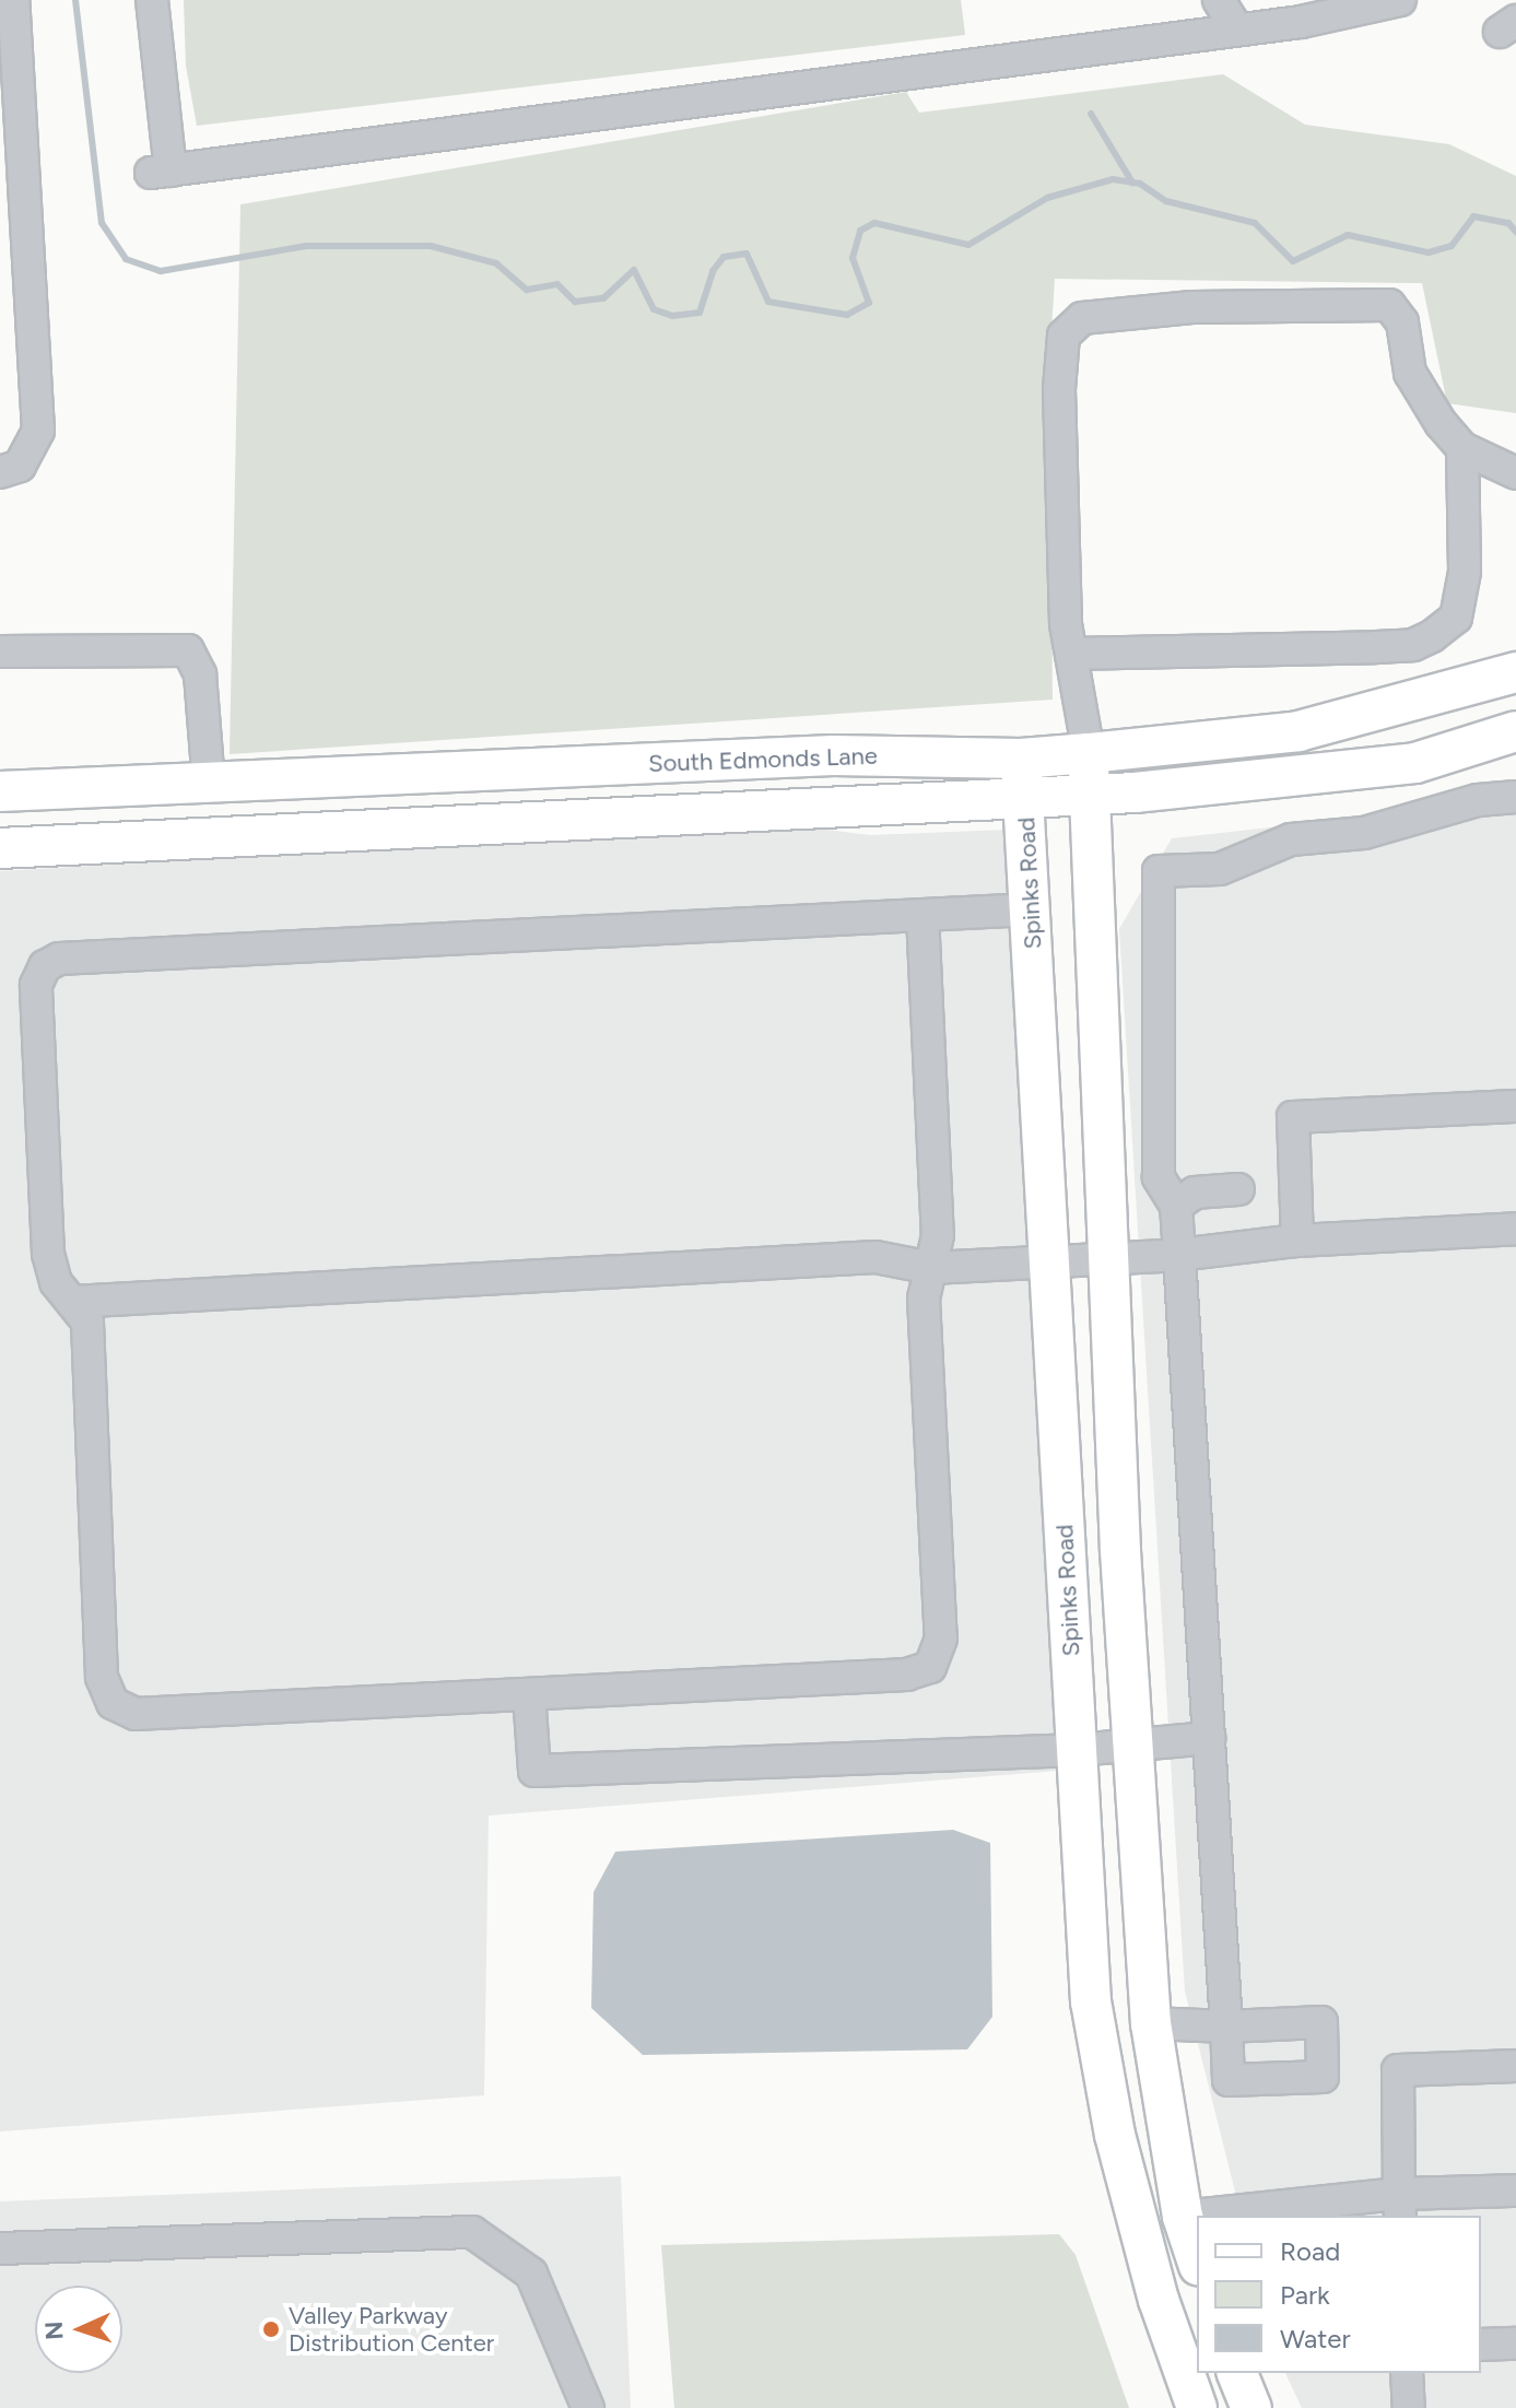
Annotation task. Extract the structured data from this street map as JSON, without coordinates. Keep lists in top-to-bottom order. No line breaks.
{"streets":{"main road":["South Edmonds Lane","Spinks Road"]},"crossings":[["South Edmonds Lane","Spinks Road"]],"places":["Valley Parkway Distribution Center"],"legend":["Road","Park","Water"],"north":"left"}
